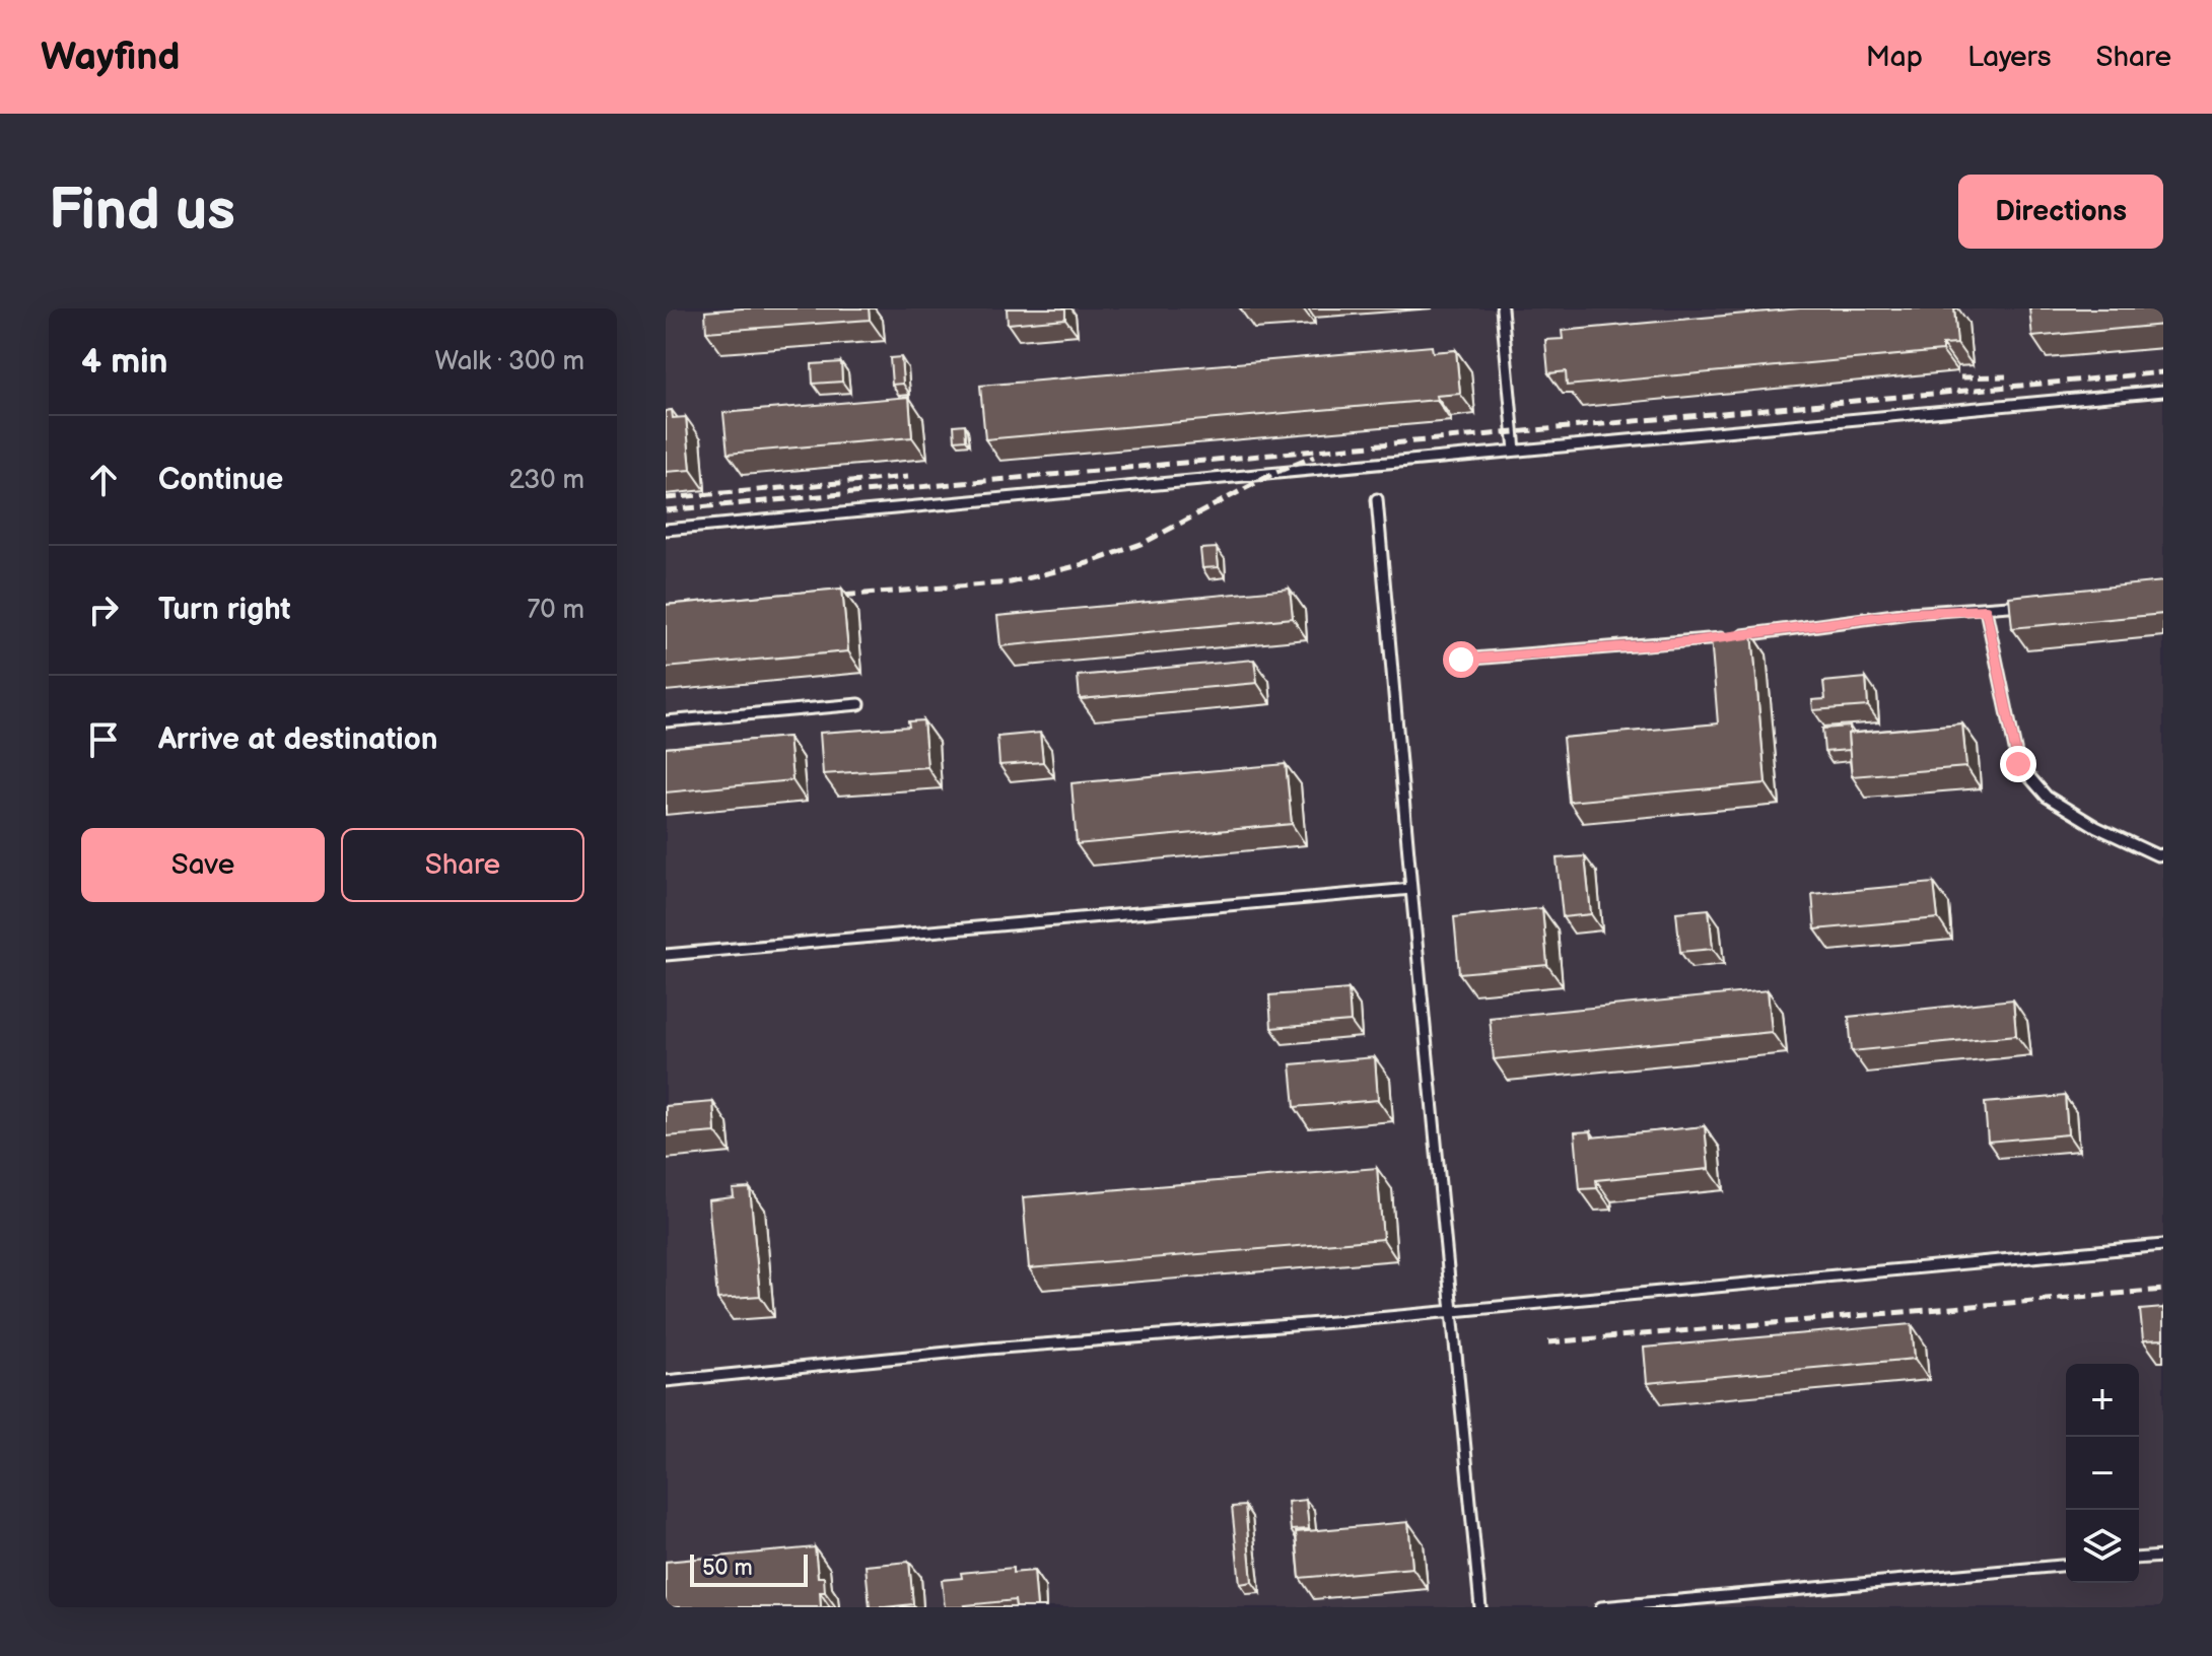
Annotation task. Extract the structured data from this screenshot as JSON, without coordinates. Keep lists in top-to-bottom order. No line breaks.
{"scale_bar":"50 m","page":{"header":"Wayfind","nav":["Map","Layers","Share"],"buttons":["Directions",["Save","Share"]],"title":"Find us","heading":["4 min","Walk · 300 m"],"list":[["Continue","230 m"],["Turn right","70 m"],"Arrive at destination"],"map_buttons":["+","−"],"scale":"50 m"}}
